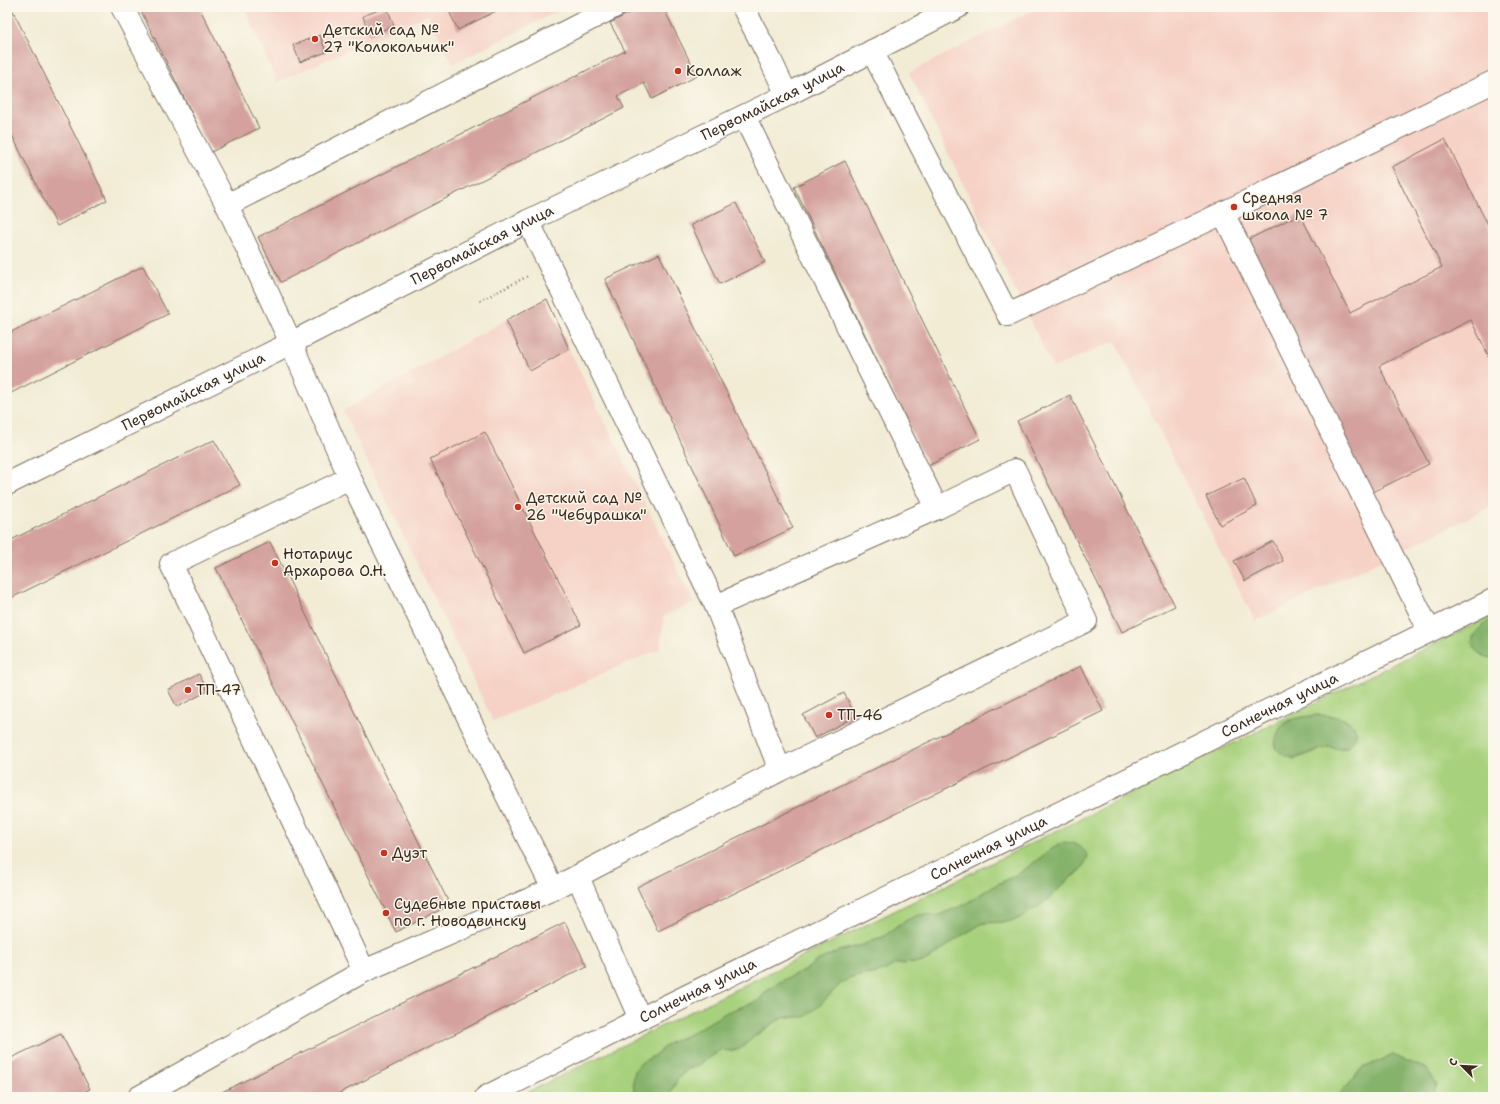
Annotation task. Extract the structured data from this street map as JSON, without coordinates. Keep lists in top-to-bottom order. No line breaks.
{"streets":{"street":["Первомайская улица","Солнечная улица"]},"places":["Детский сад № 27 \"Колокольчик\"","Коллаж","Средняя школа № 7","Детский сад № 26 \"Чебурашка\"","Нотариус Архарова О.Н.","ТП-47","ТП-46","Дуэт","Судебные приставы по г. Новодвинску"],"north":"top left"}
